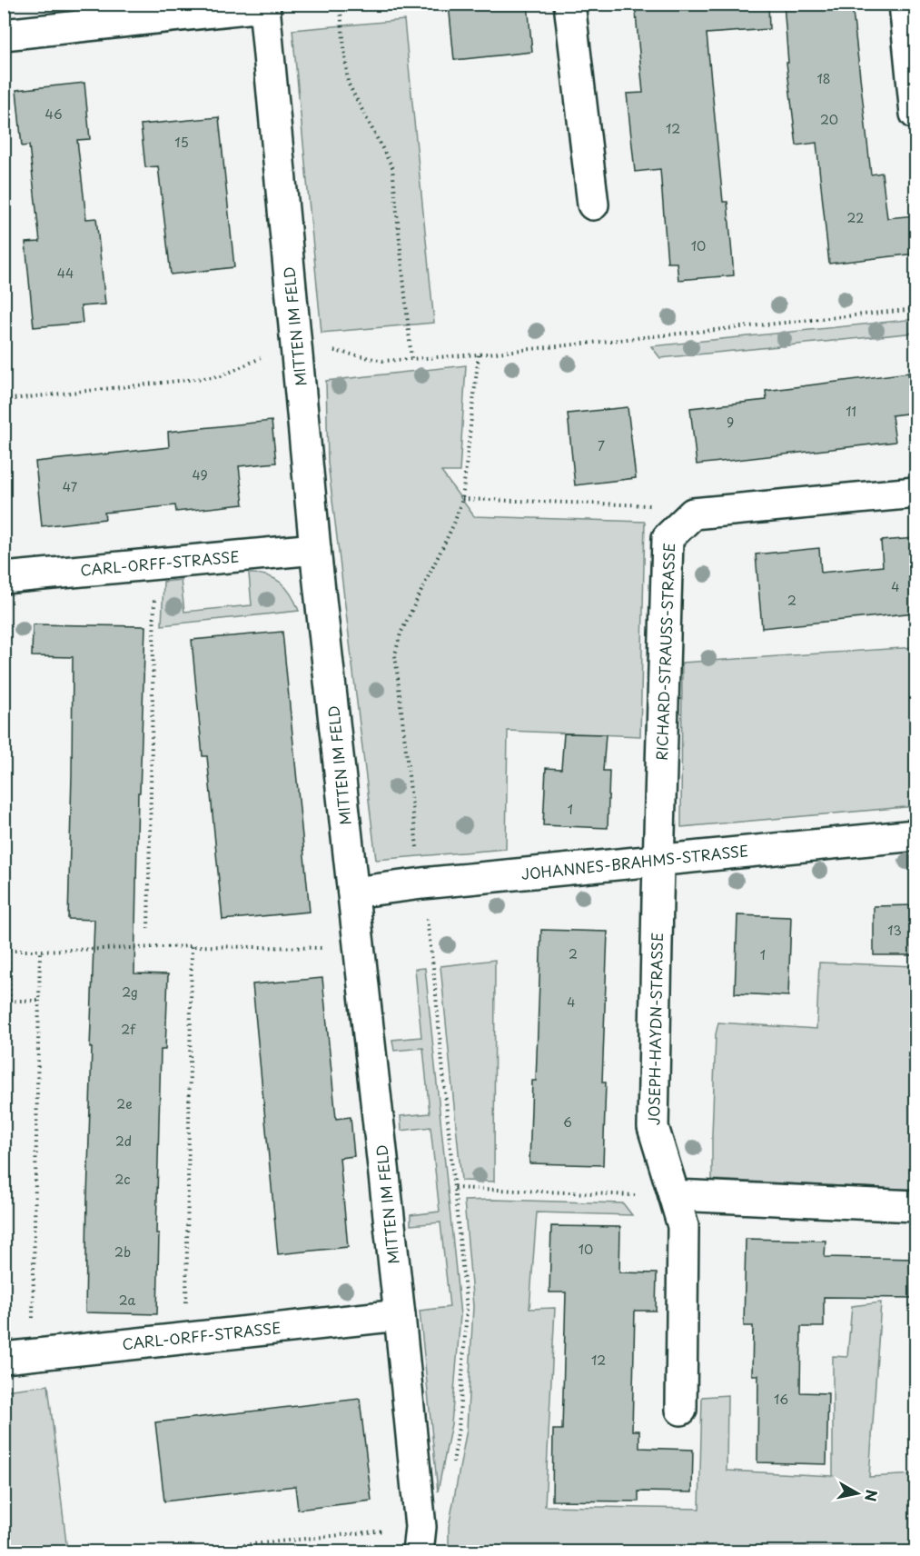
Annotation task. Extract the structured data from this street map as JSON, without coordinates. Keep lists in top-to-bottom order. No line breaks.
{"streets":{"street":["MITTEN IM FELD","CARL-ORFF-STRASSE","RICHARD-STRAUSS-STRASSE","JOHANNES-BRAHMS-STRASSE","JOSEPH-HAYDN-STRASSE"]},"crossings":[["MITTEN IM FELD","CARL-ORFF-STRASSE"],["MITTEN IM FELD","JOHANNES-BRAHMS-STRASSE"],["RICHARD-STRAUSS-STRASSE","JOHANNES-BRAHMS-STRASSE"],["RICHARD-STRAUSS-STRASSE","JOSEPH-HAYDN-STRASSE"],["JOHANNES-BRAHMS-STRASSE","JOSEPH-HAYDN-STRASSE"]],"house_numbers":["18","46","20","12","15","22","10","44","11","9","7","49","47","4","2","1","13","2","1","2g","4","2f","2e","6","2d","2c","10","2b","2a","12","16"],"north":"right"}
